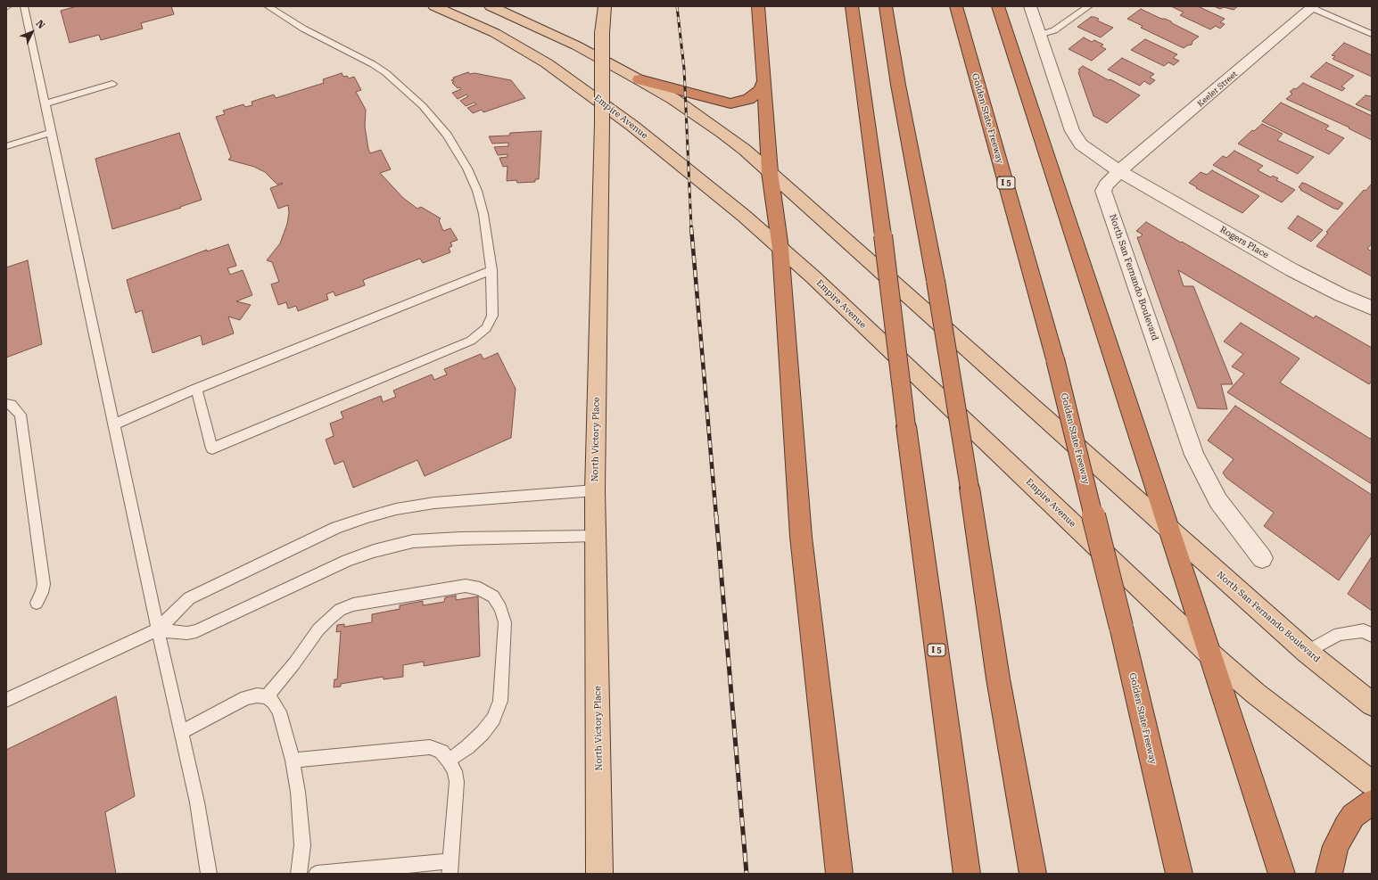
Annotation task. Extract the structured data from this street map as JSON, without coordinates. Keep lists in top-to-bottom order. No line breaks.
{"streets":{"highway":["Golden State Freeway","I 5"],"main road":["Empire Avenue","North San Fernando Boulevard","North Victory Place"],"street":["Keeler Street","Rogers Place"]},"crossings":[["Keeler Street","Rogers Place"],["Keeler Street","North San Fernando Boulevard"],["Rogers Place","North San Fernando Boulevard"]],"north":"top right"}
